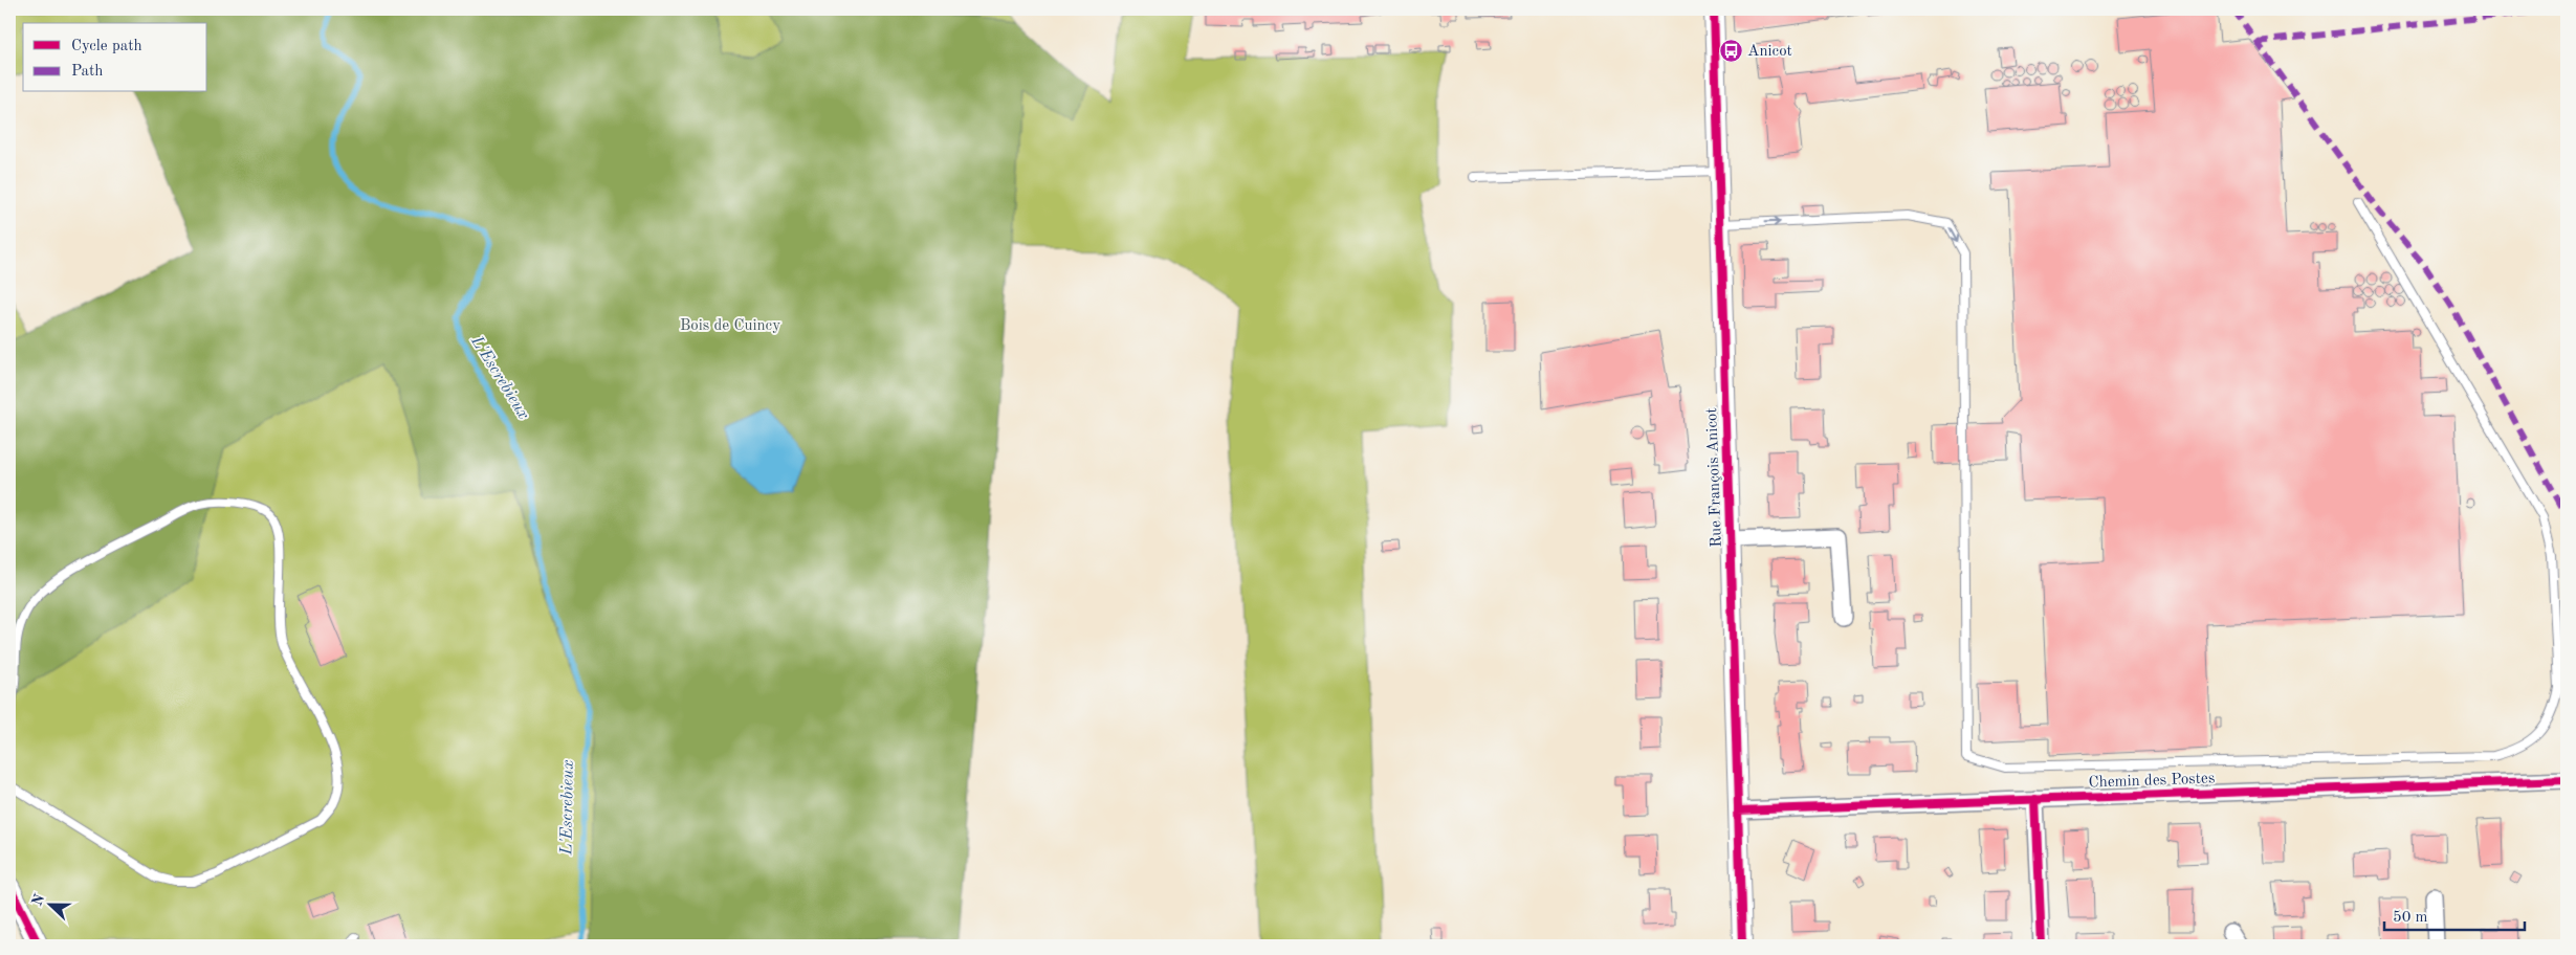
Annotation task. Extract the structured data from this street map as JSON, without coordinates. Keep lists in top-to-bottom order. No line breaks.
{"streets":{"street":["Rue François Anicot","Chemin des Postes"]},"crossings":[["Rue François Anicot","Chemin des Postes"]],"water":["L'Escrebieux"],"parks":["Bois de Cuincy"],"places":{"bus stop":["Anicot"]},"legend":["Cycle path","Path"],"scale_bar":"50 m","north":"left"}
